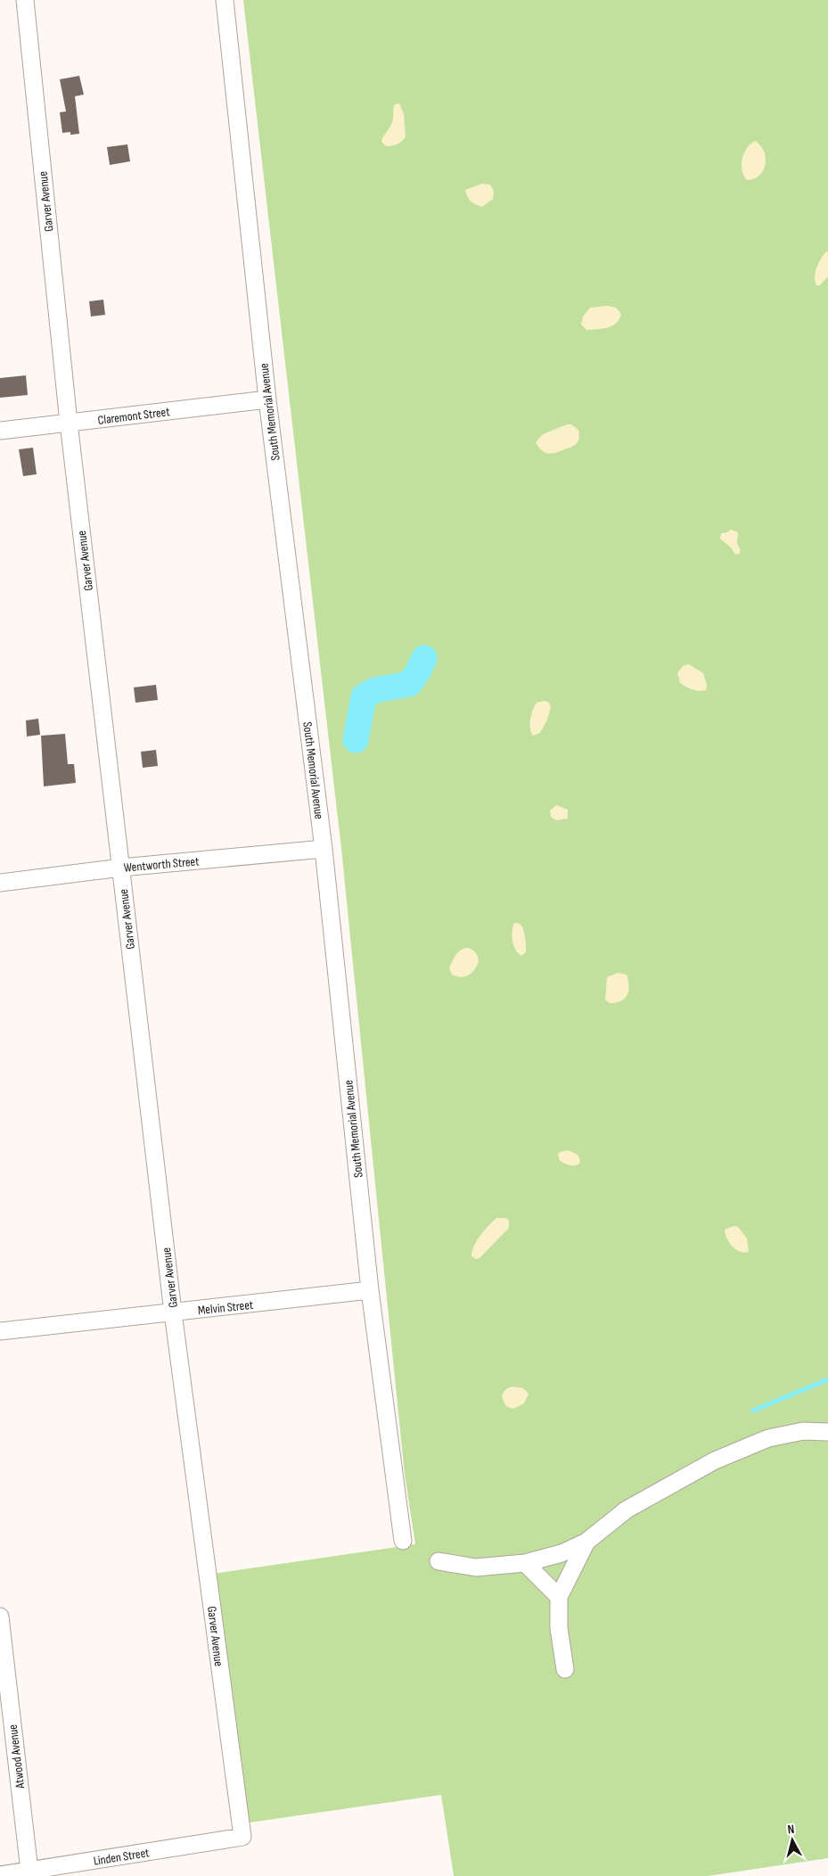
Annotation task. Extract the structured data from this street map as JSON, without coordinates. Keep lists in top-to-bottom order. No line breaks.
{"streets":{"street":["Garver Avenue","South Memorial Avenue","Claremont Street","Wentworth Street","Melvin Street","Atwood Avenue","Linden Street"]},"crossings":[["Garver Avenue","Claremont Street"],["Garver Avenue","Wentworth Street"],["Garver Avenue","Melvin Street"],["Garver Avenue","Linden Street"],["South Memorial Avenue","Claremont Street"],["South Memorial Avenue","Wentworth Street"],["South Memorial Avenue","Melvin Street"],["Atwood Avenue","Linden Street"]],"north":"top"}
